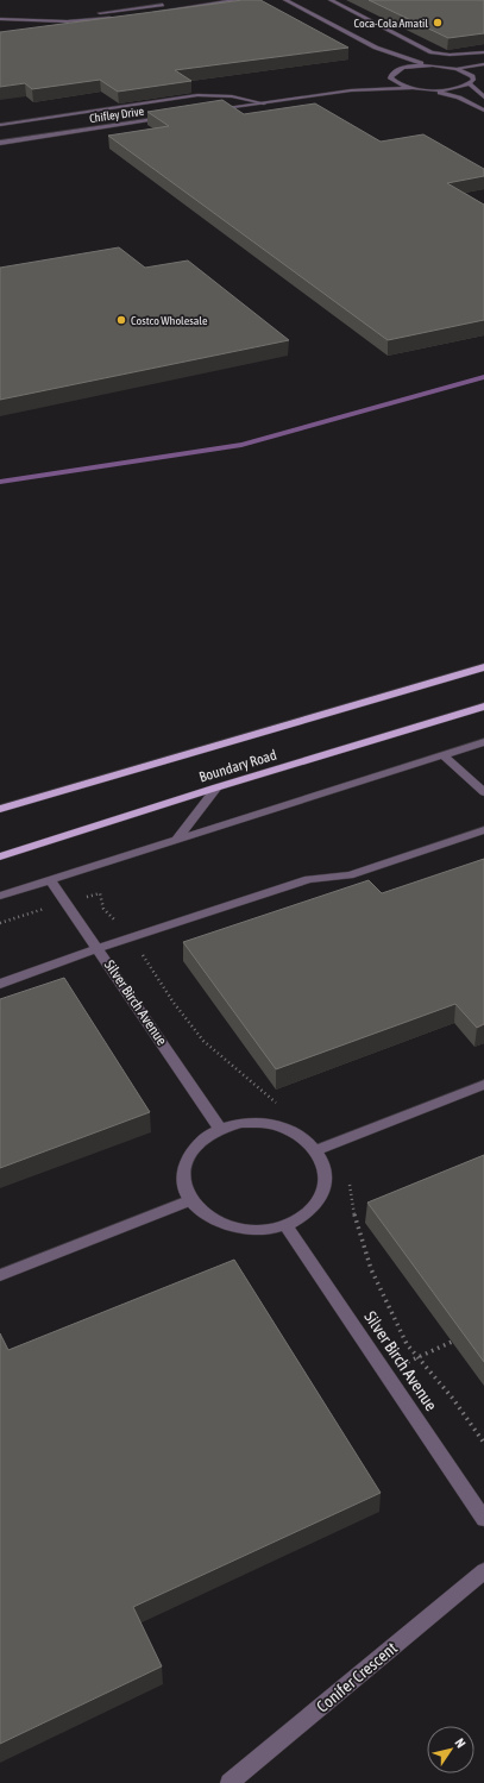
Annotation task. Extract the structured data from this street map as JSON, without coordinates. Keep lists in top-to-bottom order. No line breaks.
{"streets":{"main road":["Boundary Road"],"street":["Chifley Drive","Silver Birch Avenue","Conifer Crescent"]},"places":["Coca-Cola Amatil","Costco Wholesale"],"north":"top right"}
